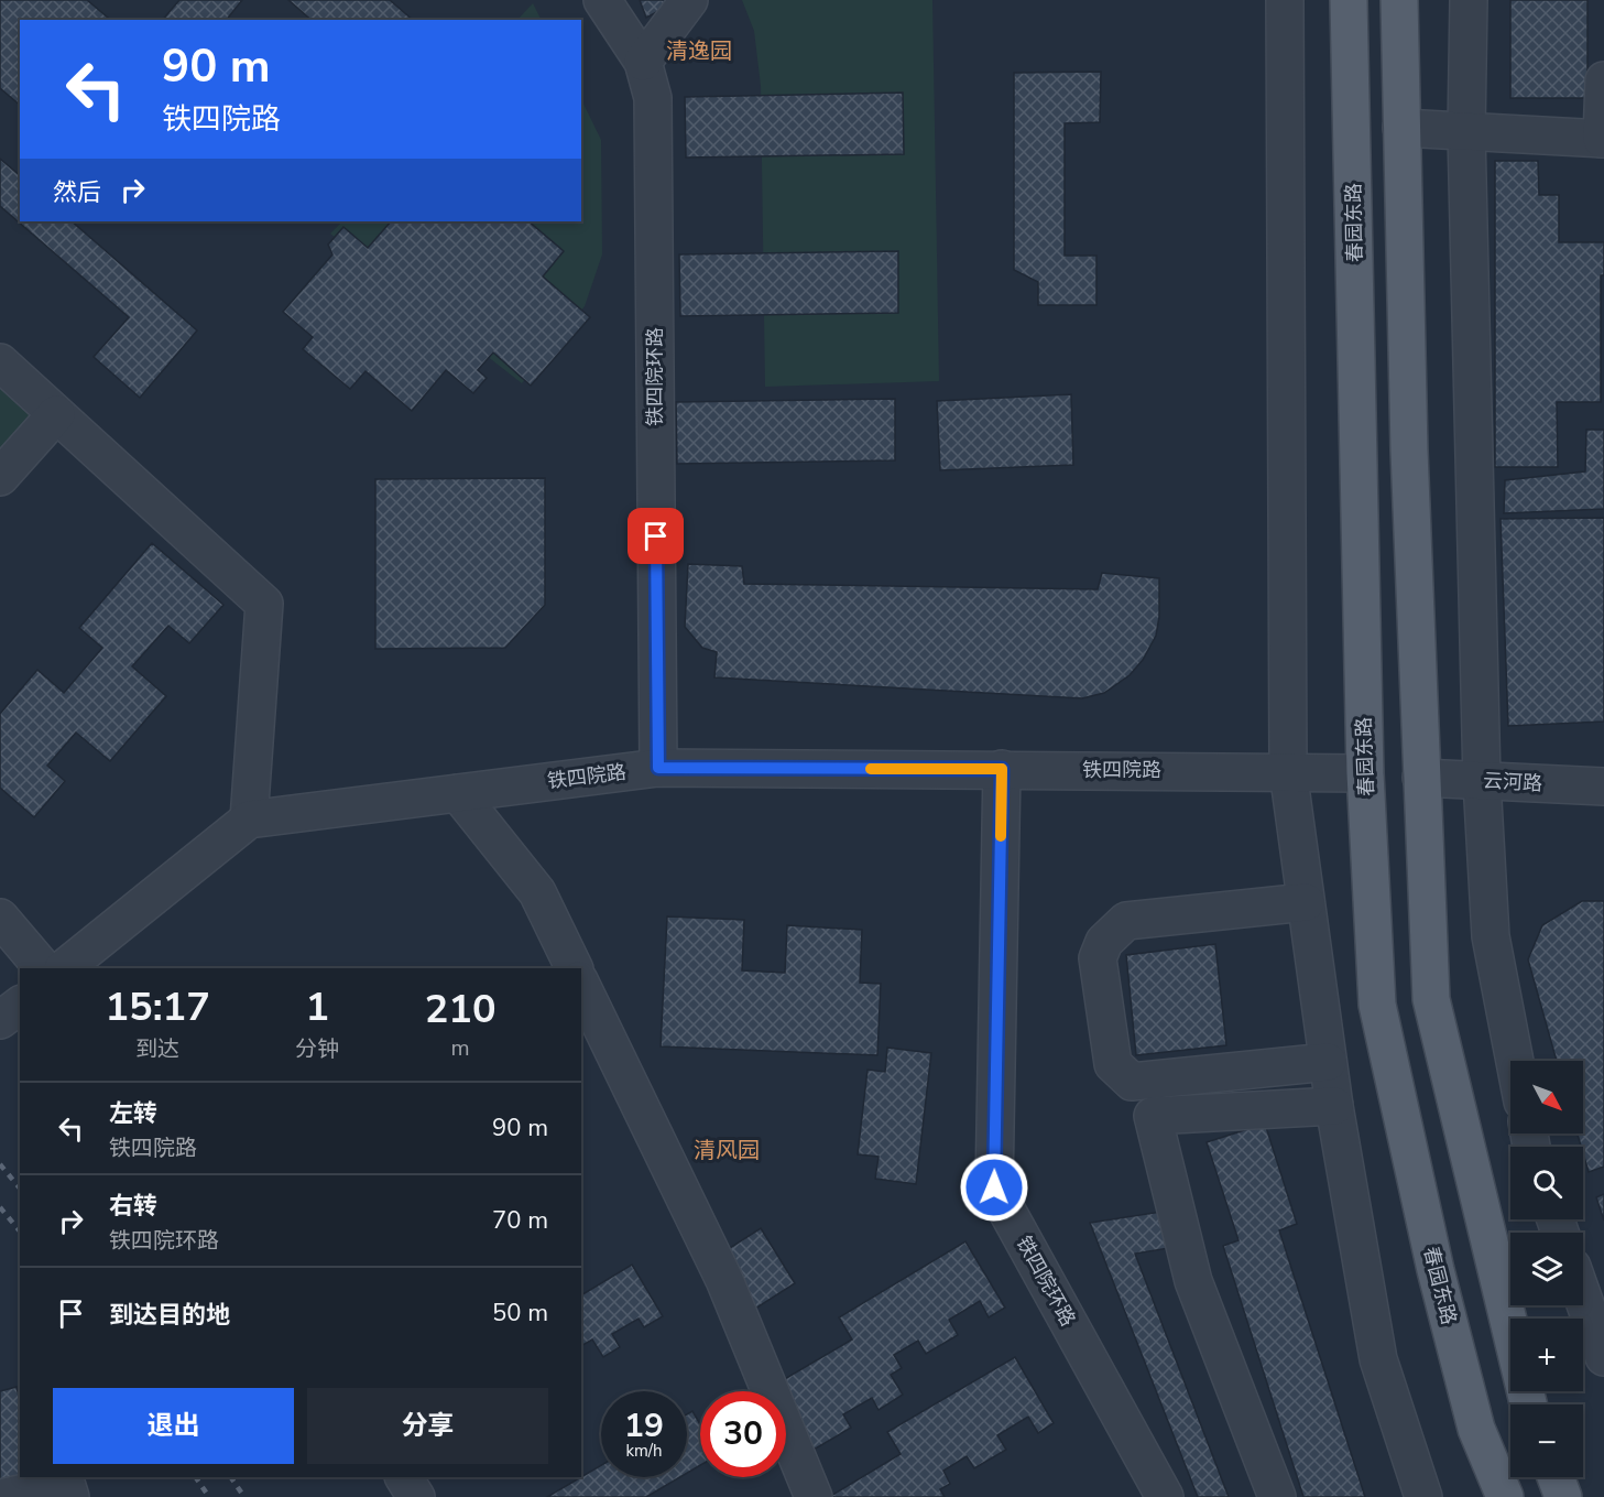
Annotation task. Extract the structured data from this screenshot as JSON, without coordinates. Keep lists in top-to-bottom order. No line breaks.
{"streets":{"main road":["春园东路"],"street":["铁四院环路","铁四院路","云河路"]},"crossings":[["春园东路","铁四院路"],["铁四院环路","铁四院路"]],"districts":["清逸园","清风园"],"north":"bottom right","page":{"turn":["90 m","铁四院路"],"then":"然后","eta":["15:17","到达","1","分钟","210","m"],"map_buttons":["+","−"],"list":[{"name":"左转","note":"铁四院路","value":"90 m"},{"name":"右转","note":"铁四院环路","value":"70 m"},{"name":"到达目的地","value":"50 m"}],"buttons":["退出","分享"],"speed":"19 km/h","limit":"30"}}
